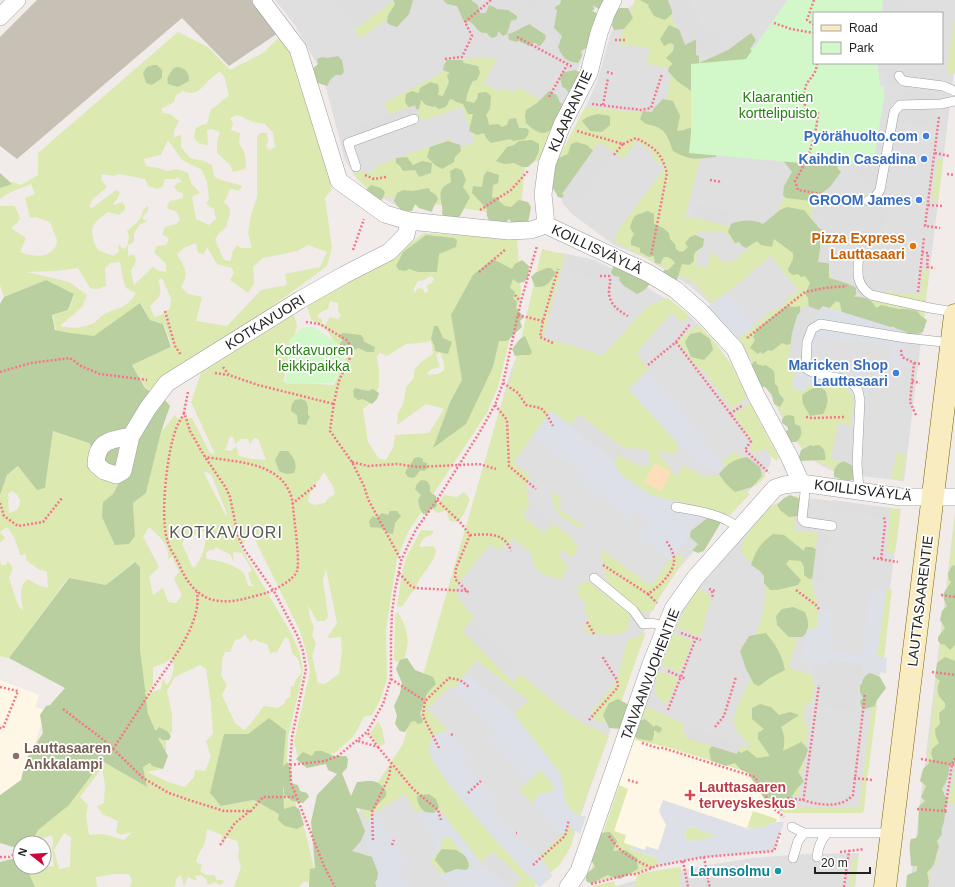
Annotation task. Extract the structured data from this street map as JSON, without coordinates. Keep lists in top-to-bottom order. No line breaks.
{"streets":{"main road":["LAUTTASAARENTIE"],"street":["KLAARANTIE","KOILLISVÄYLÄ","KOTKAVUORI","TAIVAANVUOHENTIE"]},"crossings":[["KLAARANTIE","KOILLISVÄYLÄ"],["KOILLISVÄYLÄ","KOTKAVUORI"],["KOILLISVÄYLÄ","LAUTTASAARENTIE"],["KOILLISVÄYLÄ","TAIVAANVUOHENTIE"]],"districts":["KOTKAVUORI"],"parks":["Klaarantien korttelipuisto","Kotkavuoren leikkipaikka"],"places":{"other":["Pyörähuolto.com","Kaihdin Casadina","GROOM James","Pizza Express Lauttasaari","Maricken Shop Lauttasaari","Lauttasaaren Ankkalampi","Larunsolmu"],"health":["Lauttasaaren terveyskeskus"]},"legend":["Road","Park"],"scale_bar":"20 m","north":"left"}
